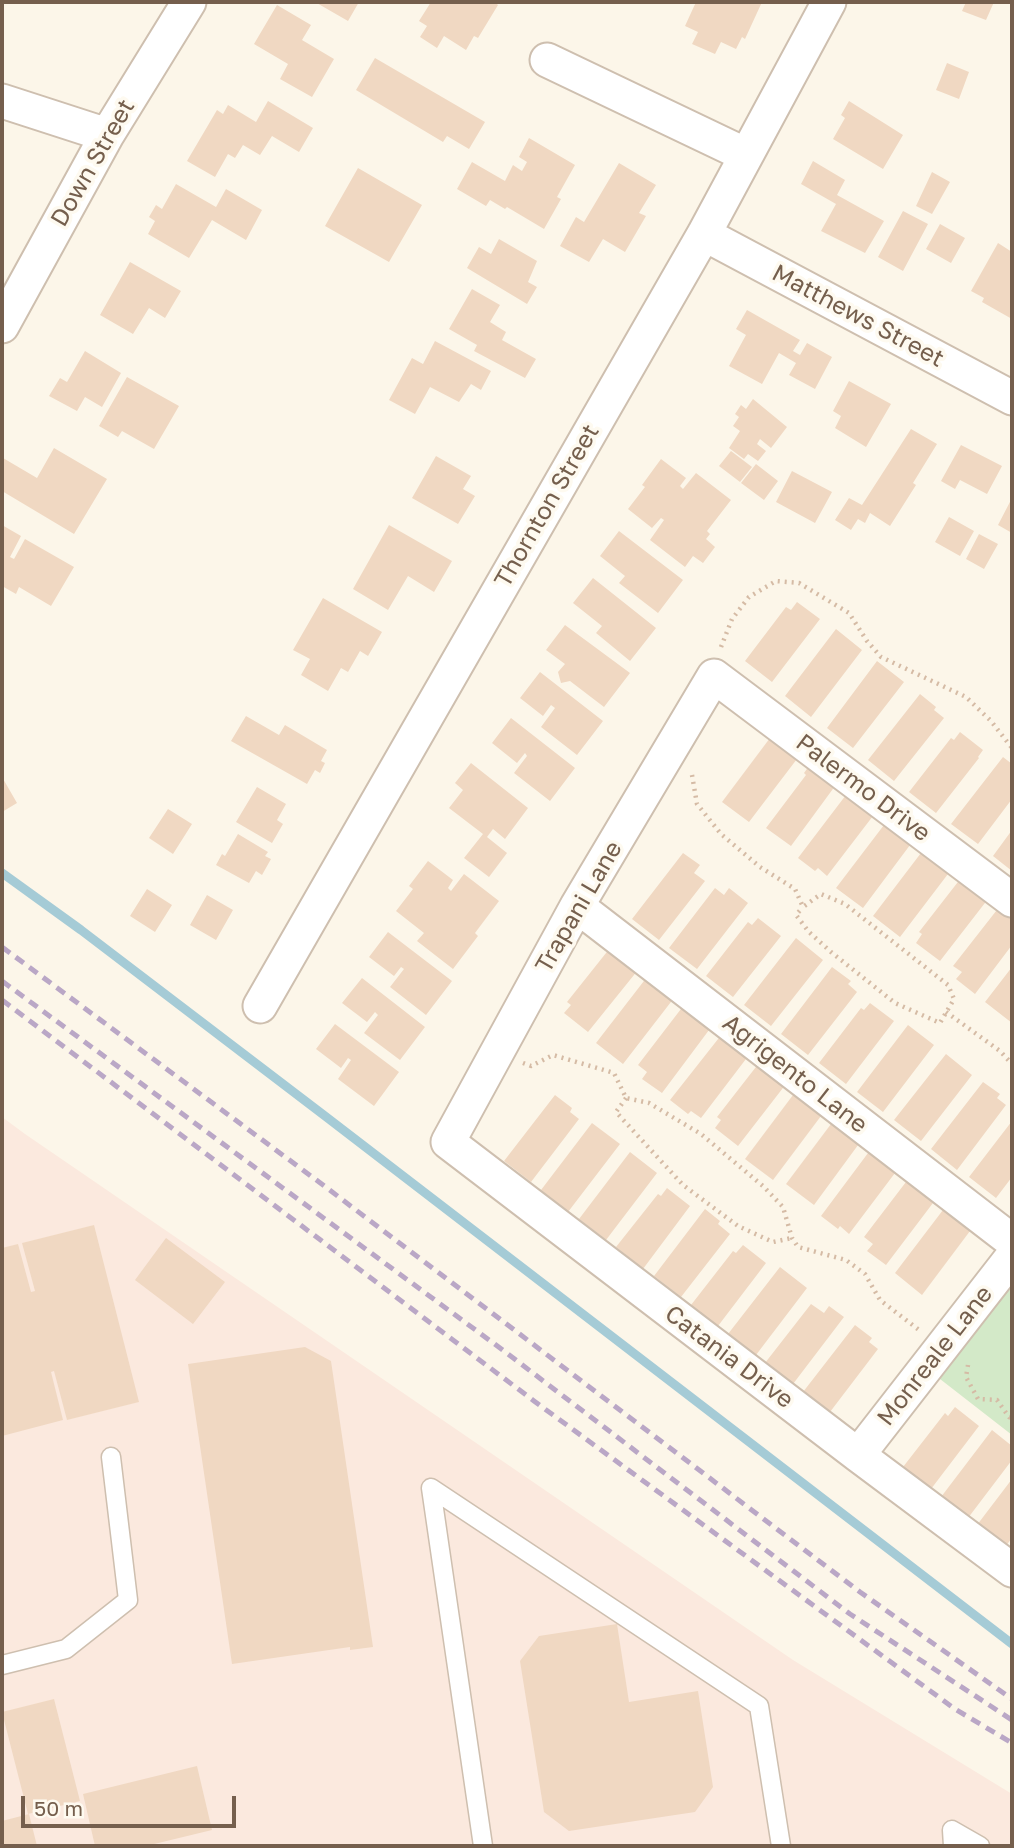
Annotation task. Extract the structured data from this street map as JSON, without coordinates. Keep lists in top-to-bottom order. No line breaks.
{"streets":{"street":["Down Street","Matthews Street","Thornton Street","Palermo Drive","Trapani Lane","Agrigento Lane","Monreale Lane","Catania Drive"]},"crossings":[["Matthews Street","Thornton Street"],["Palermo Drive","Trapani Lane"],["Trapani Lane","Agrigento Lane"],["Trapani Lane","Catania Drive"],["Monreale Lane","Catania Drive"]],"scale_bar":"50 m"}
